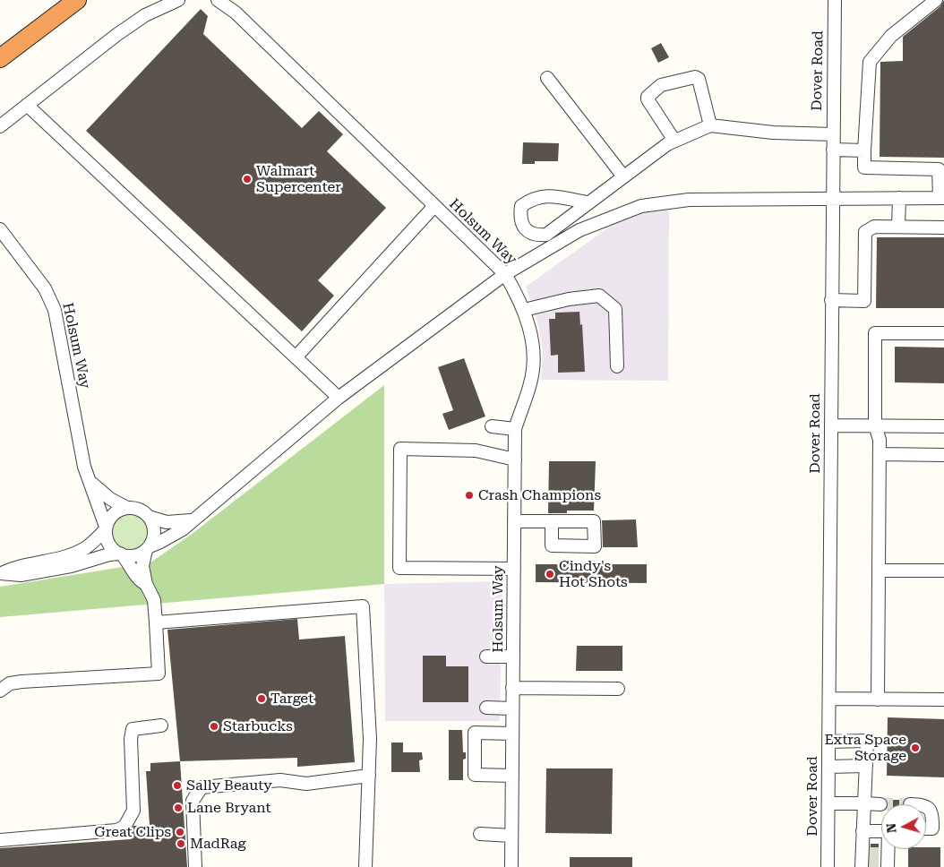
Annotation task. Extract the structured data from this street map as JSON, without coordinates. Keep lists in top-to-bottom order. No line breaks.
{"streets":{"street":["Dover Road","Holsum Way"]},"places":["Walmart Supercenter","Crash Champions","Cindy's Hot Shots","Target","Starbucks","Extra Space Storage","Sally Beauty","Lane Bryant","Great Clips","MadRag"],"north":"left"}
